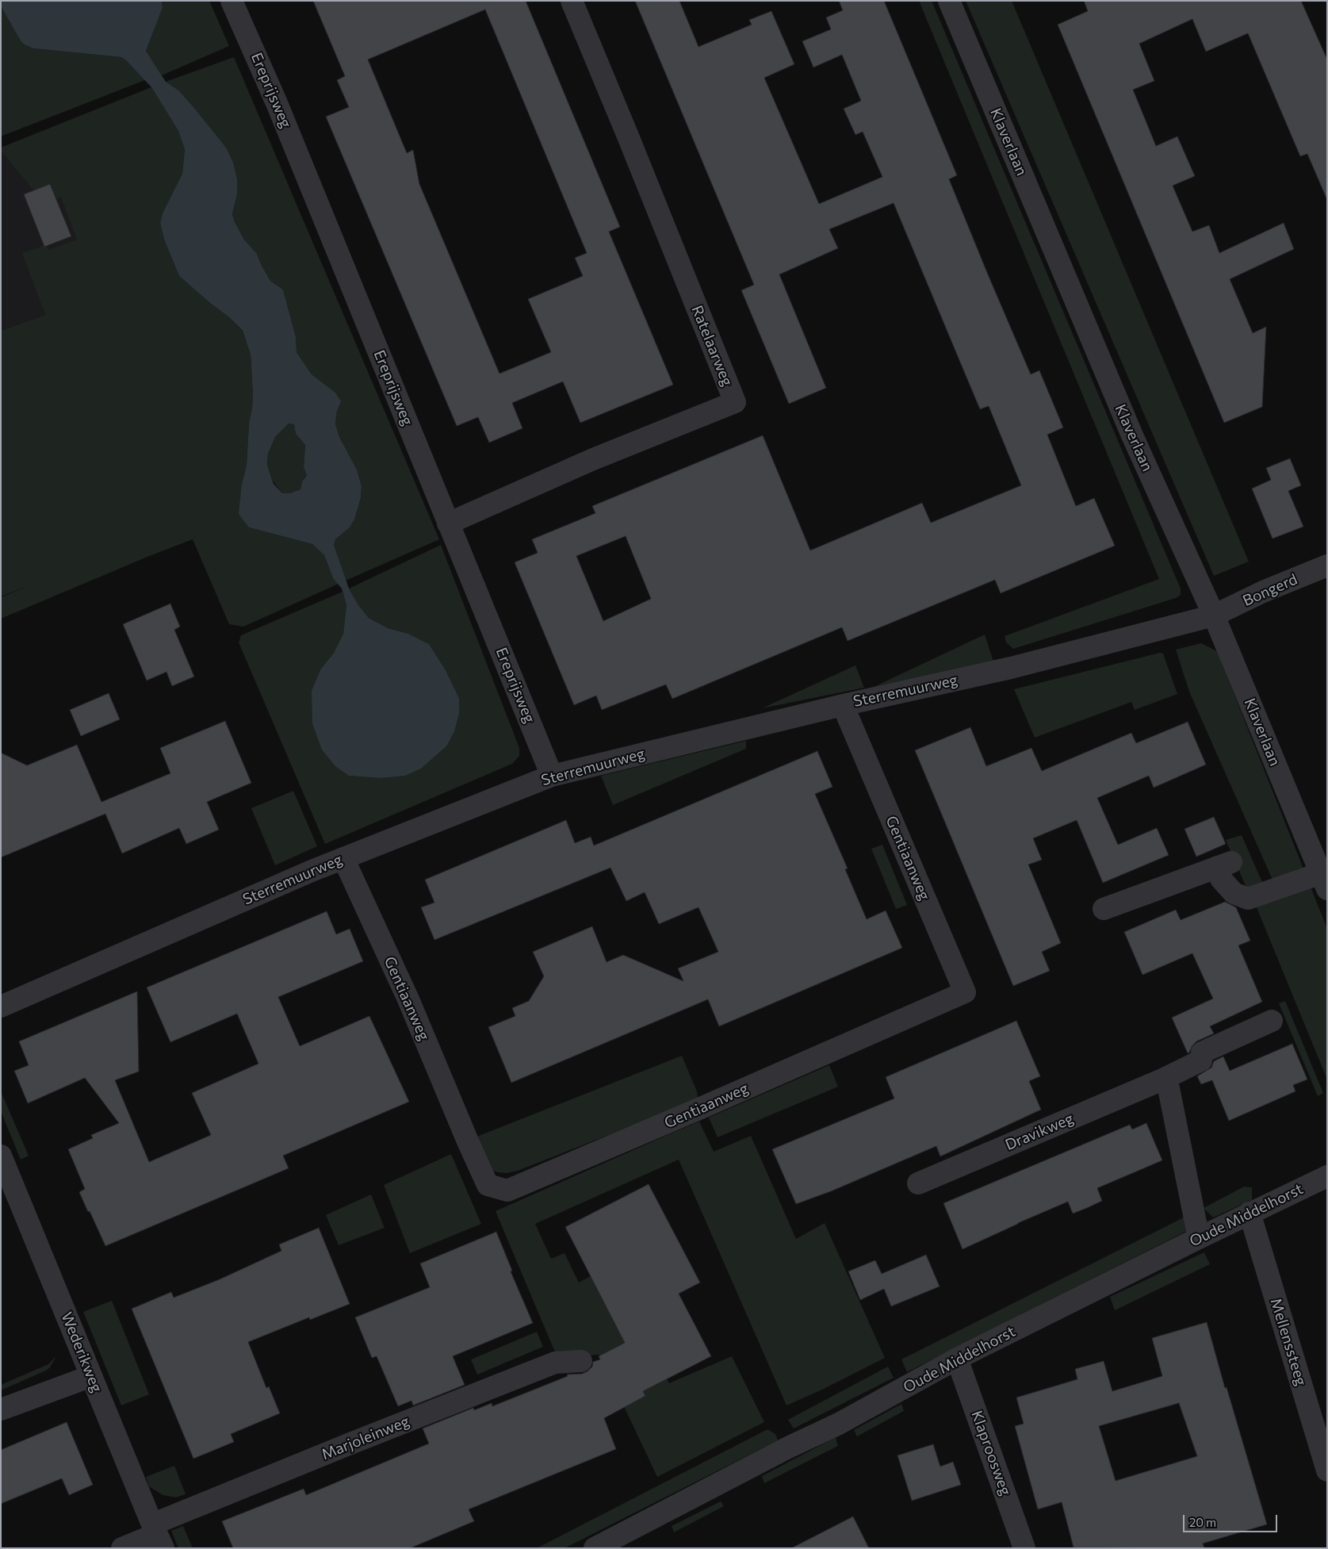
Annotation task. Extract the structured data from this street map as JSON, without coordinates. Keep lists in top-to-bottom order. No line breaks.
{"streets":{"street":["Ereprijsweg","Klaverlaan","Ratelaarweg","Bongerd","Sterremuurweg","Gentiaanweg","Dravikweg","Oude Middelhorst","Mellenssteeg","Wederikweg","Marjoleinweg","Klaproosweg"]},"crossings":[["Ereprijsweg","Ratelaarweg"],["Ereprijsweg","Sterremuurweg"],["Klaverlaan","Bongerd"],["Klaverlaan","Sterremuurweg"],["Bongerd","Sterremuurweg"],["Sterremuurweg","Gentiaanweg"],["Oude Middelhorst","Mellenssteeg"],["Oude Middelhorst","Klaproosweg"],["Wederikweg","Marjoleinweg"]],"scale_bar":"20 m"}
